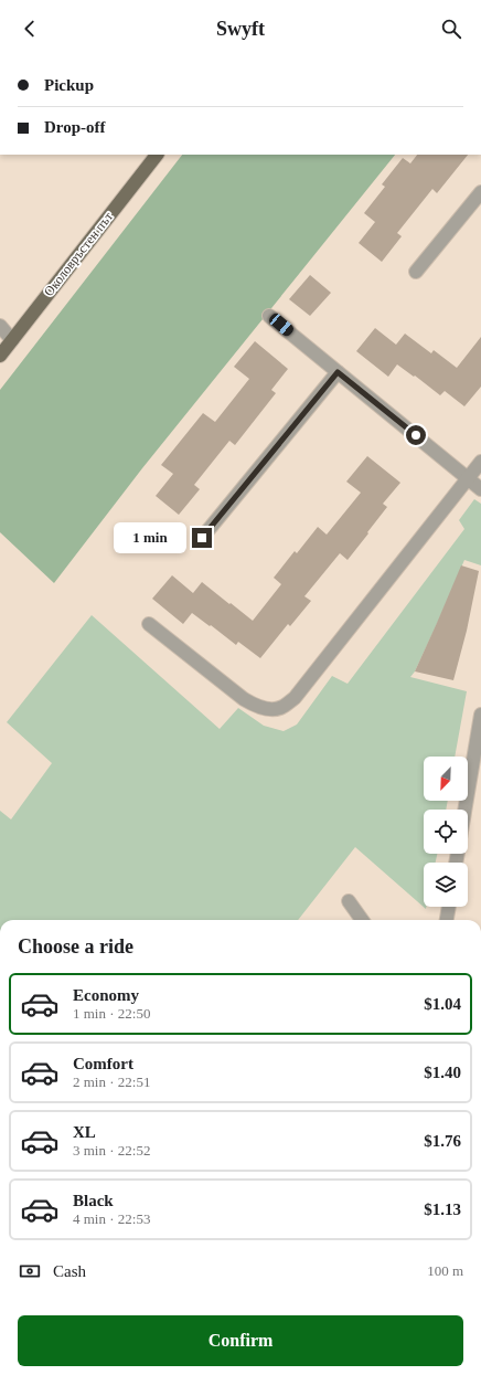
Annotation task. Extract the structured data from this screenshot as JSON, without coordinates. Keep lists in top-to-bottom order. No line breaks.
{"streets":{"main road":["Околовръстен път"]},"north":"bottom left","page":{"header":"Swyft","banner":["Pickup","Drop-off"],"bubble":"1 min","heading":"Choose a ride","list":[{"name":"Economy","note":"1 min · 22:50","value":"$1.04"},{"name":"Comfort","note":"2 min · 22:51","value":"$1.40"},{"name":"XL","note":"3 min · 22:52","value":"$1.76"},{"name":"Black","note":"4 min · 22:53","value":"$1.13"}],"pay":["Cash","100 m"],"buttons":"Confirm"}}
